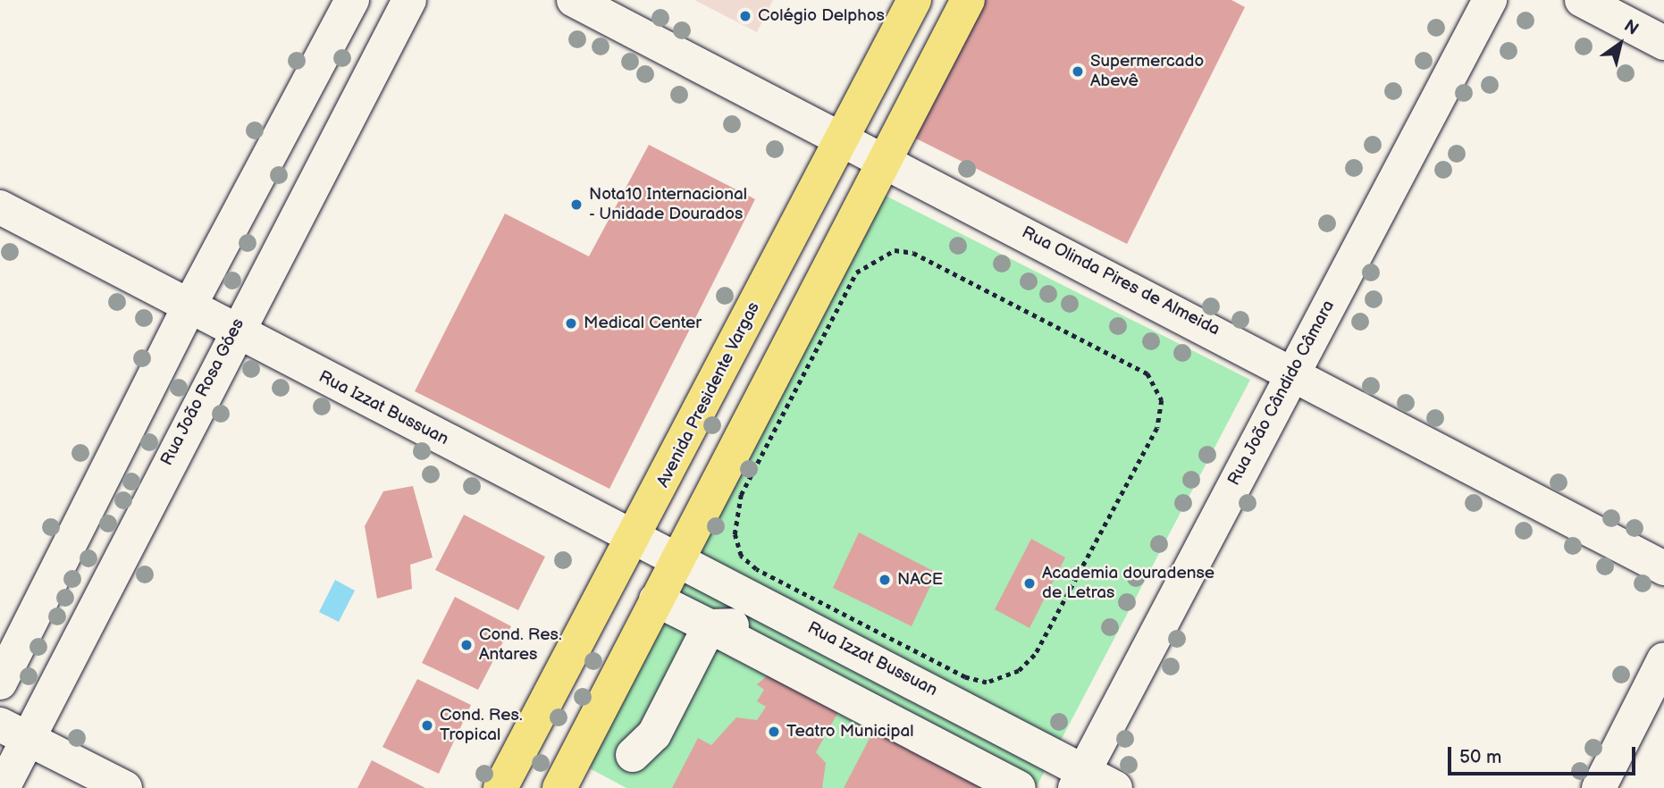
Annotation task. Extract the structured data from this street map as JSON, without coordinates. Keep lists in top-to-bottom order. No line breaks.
{"streets":{"main road":["Avenida Presidente Vargas"],"street":["Rua Olinda Pires de Almeida","Rua João Rosa Góes","Rua João Cândido Câmara","Rua Izzat Bussuan"]},"crossings":[["Rua Olinda Pires de Almeida","Rua João Cândido Câmara"],["Rua Olinda Pires de Almeida","Avenida Presidente Vargas"],["Rua João Rosa Góes","Rua Izzat Bussuan"],["Rua João Cândido Câmara","Rua Izzat Bussuan"],["Avenida Presidente Vargas","Rua Izzat Bussuan"]],"places":["Colégio Delphos","Supermercado Abevê","Nota10 Internacional - Unidade Dourados","Medical Center","NACE","Academia douradense de Letras","Cond. Res. Antares","Cond. Res. Tropical","Teatro Municipal"],"scale_bar":"50 m","north":"top right"}
